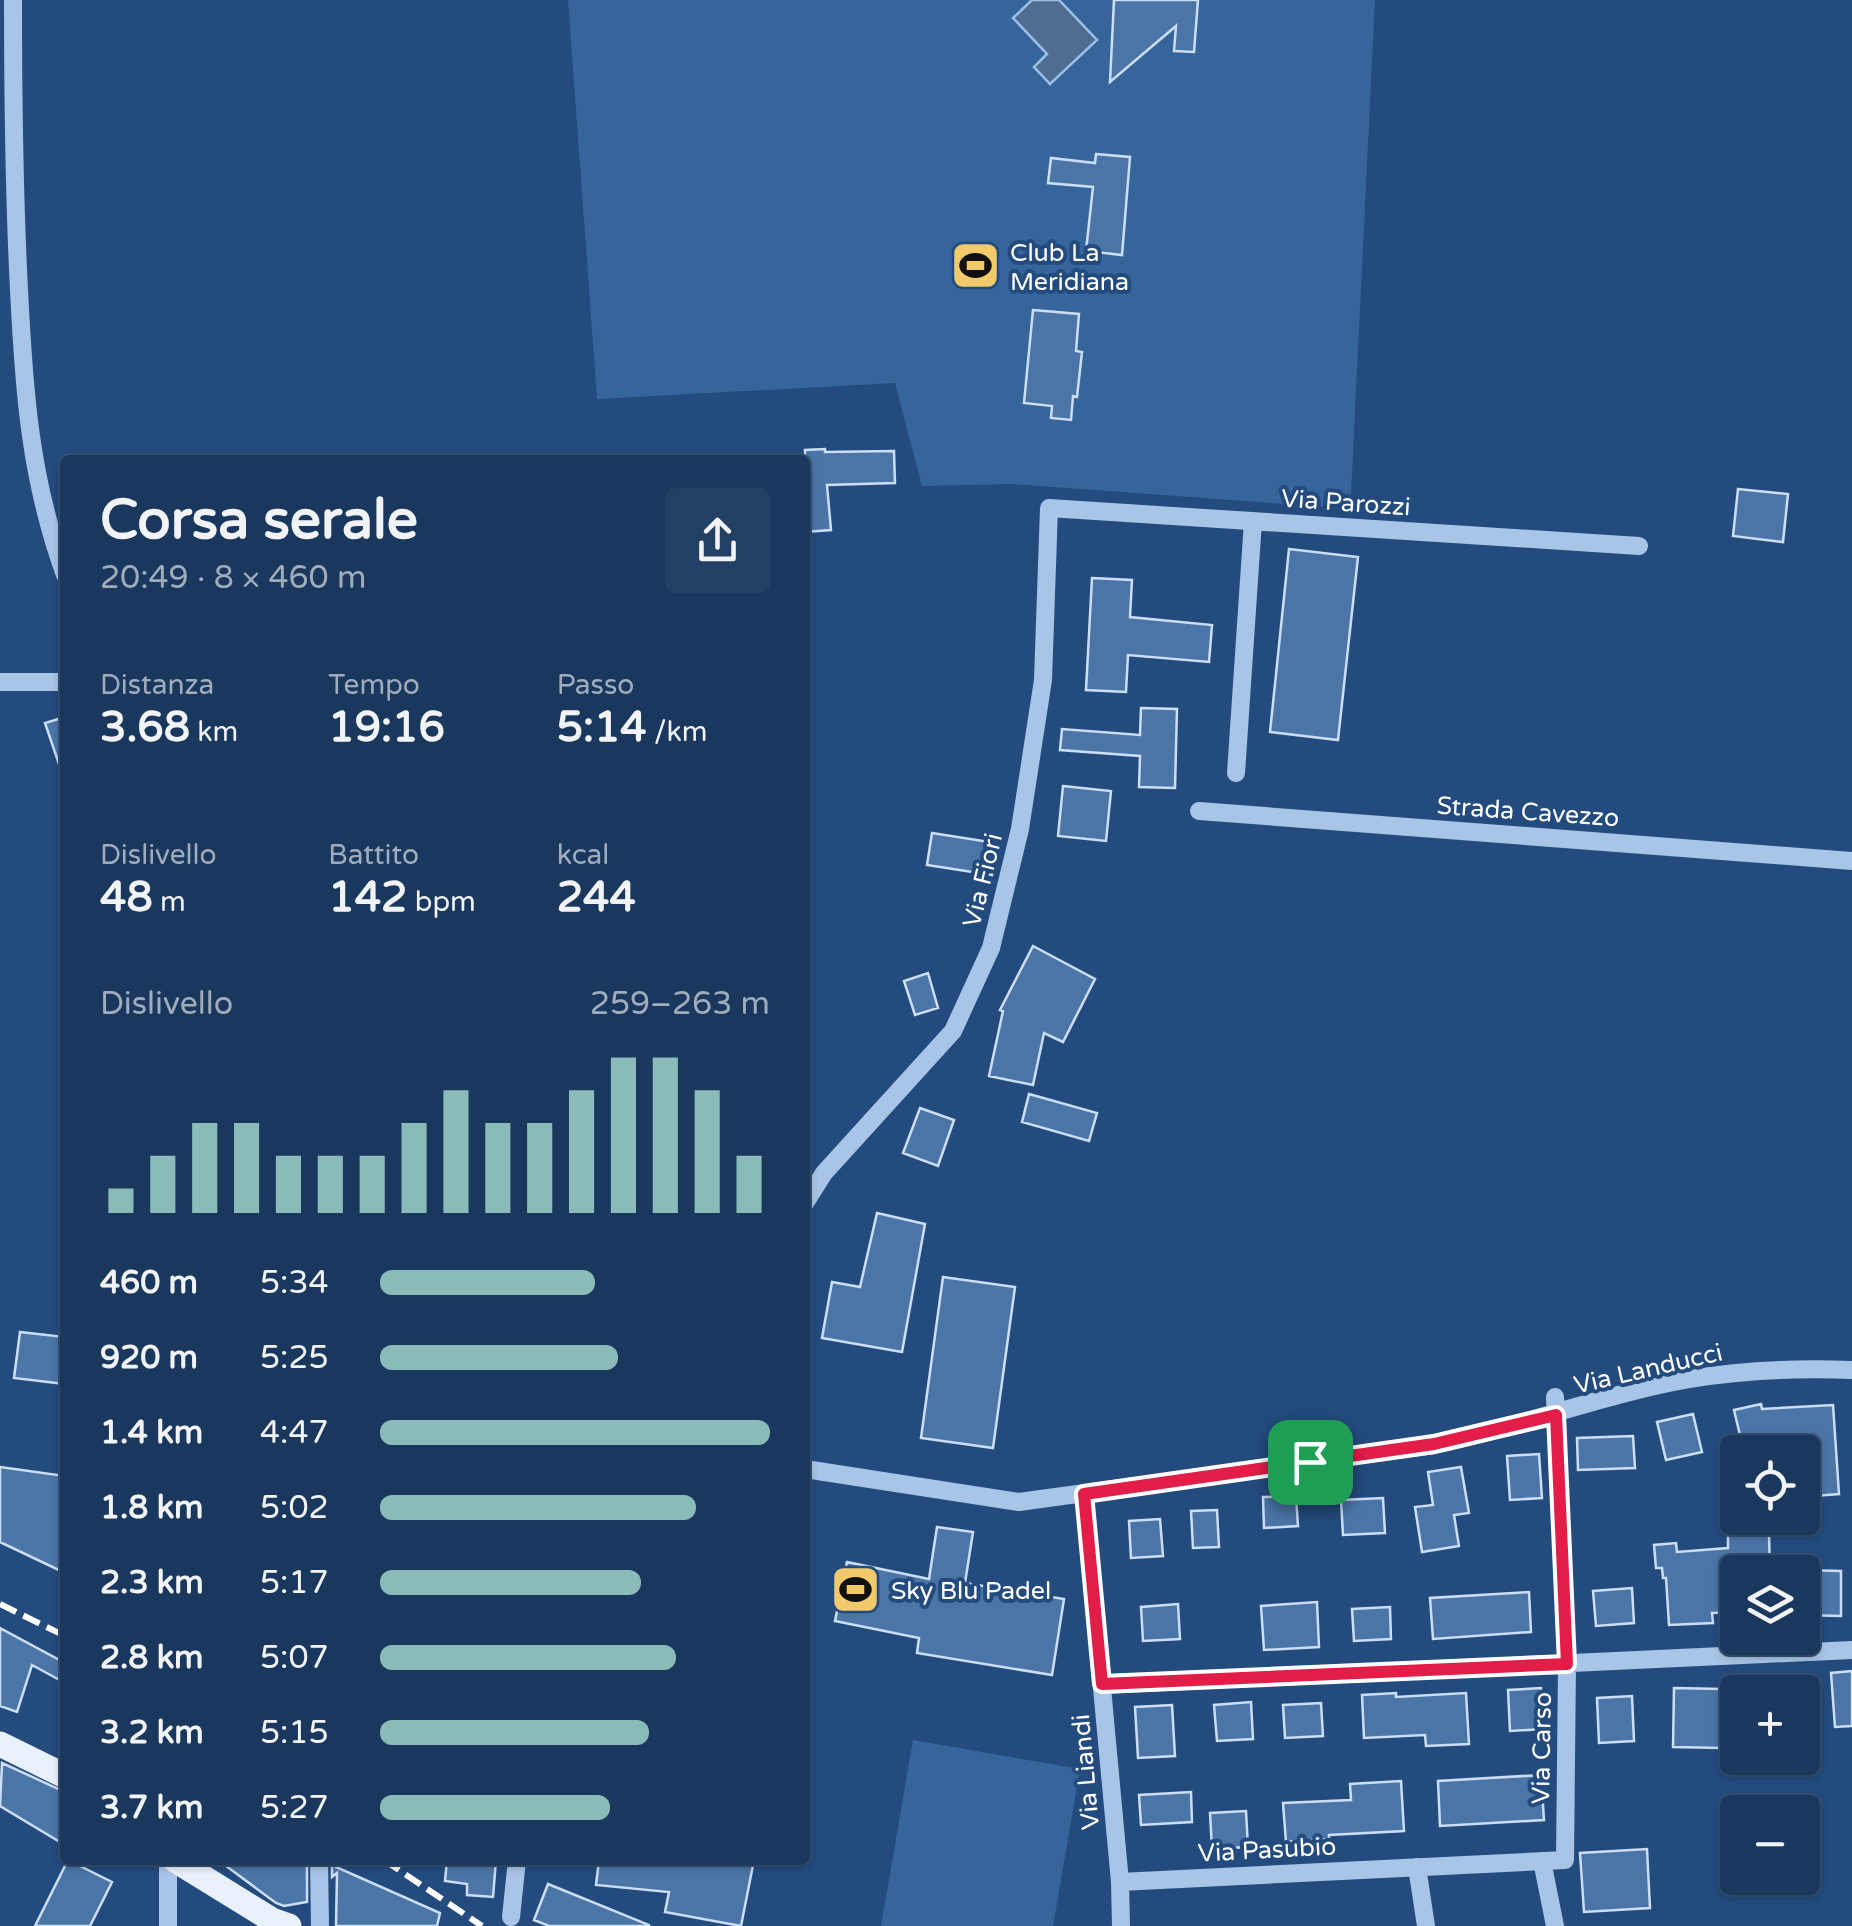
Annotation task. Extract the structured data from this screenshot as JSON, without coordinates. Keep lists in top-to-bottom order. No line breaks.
{"streets":{"street":["Via Parozzi","Strada Cavezzo","Via Fiori","Via Landucci","Via Carso","Via Liandi","Via Pasubio"]},"crossings":[["Via Parozzi","Via Fiori"],["Via Landucci","Via Carso"],["Via Landucci","Via Liandi"],["Via Carso","Via Pasubio"],["Via Liandi","Via Pasubio"]],"places":{"sports":["Club La Meridiana","Sky Blu Padel"]},"page":{"heading":["Corsa serale","20:49 · 8 × 460 m"],"stats":[["Distanza","3.68 km"],["Tempo","19:16"],["Passo","5:14 /km"],["Dislivello","48 m"],["Battito","142 bpm"],["kcal","244"]],"chart":["Dislivello","259–263 m"],"list":[{"name":"460 m","note":"5:34"},{"name":"920 m","note":"5:25"},{"name":"1.4 km","note":"4:47"},{"name":"1.8 km","note":"5:02"},{"name":"2.3 km","note":"5:17"},{"name":"2.8 km","note":"5:07"},{"name":"3.2 km","note":"5:15"},{"name":"3.7 km","note":"5:27"}],"map_buttons":["+","−"]}}
